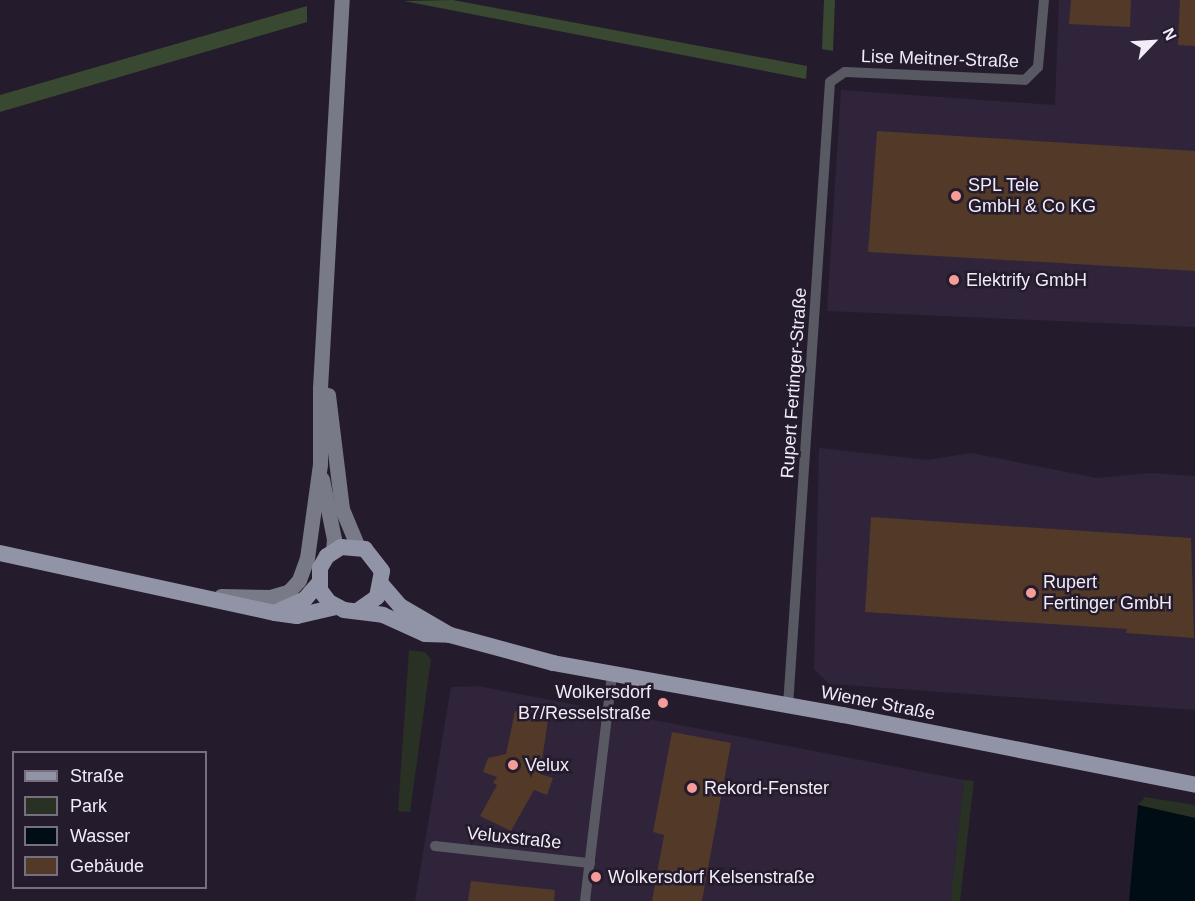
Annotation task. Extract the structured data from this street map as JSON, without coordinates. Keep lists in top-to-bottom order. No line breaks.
{"streets":{"main road":["Wiener Straße"],"street":["Lise Meitner-Straße","Rupert Fertinger-Straße","Veluxstraße"]},"crossings":[["Lise Meitner-Straße","Rupert Fertinger-Straße"],["Rupert Fertinger-Straße","Wiener Straße"]],"places":["SPL Tele GmbH & Co KG","Elektrify GmbH","Rupert Fertinger GmbH","Wolkersdorf B7/Resselstraße","Velux","Rekord-Fenster","Wolkersdorf Kelsenstraße"],"legend":["Straße","Park","Wasser","Gebäude"],"north":"top right"}
